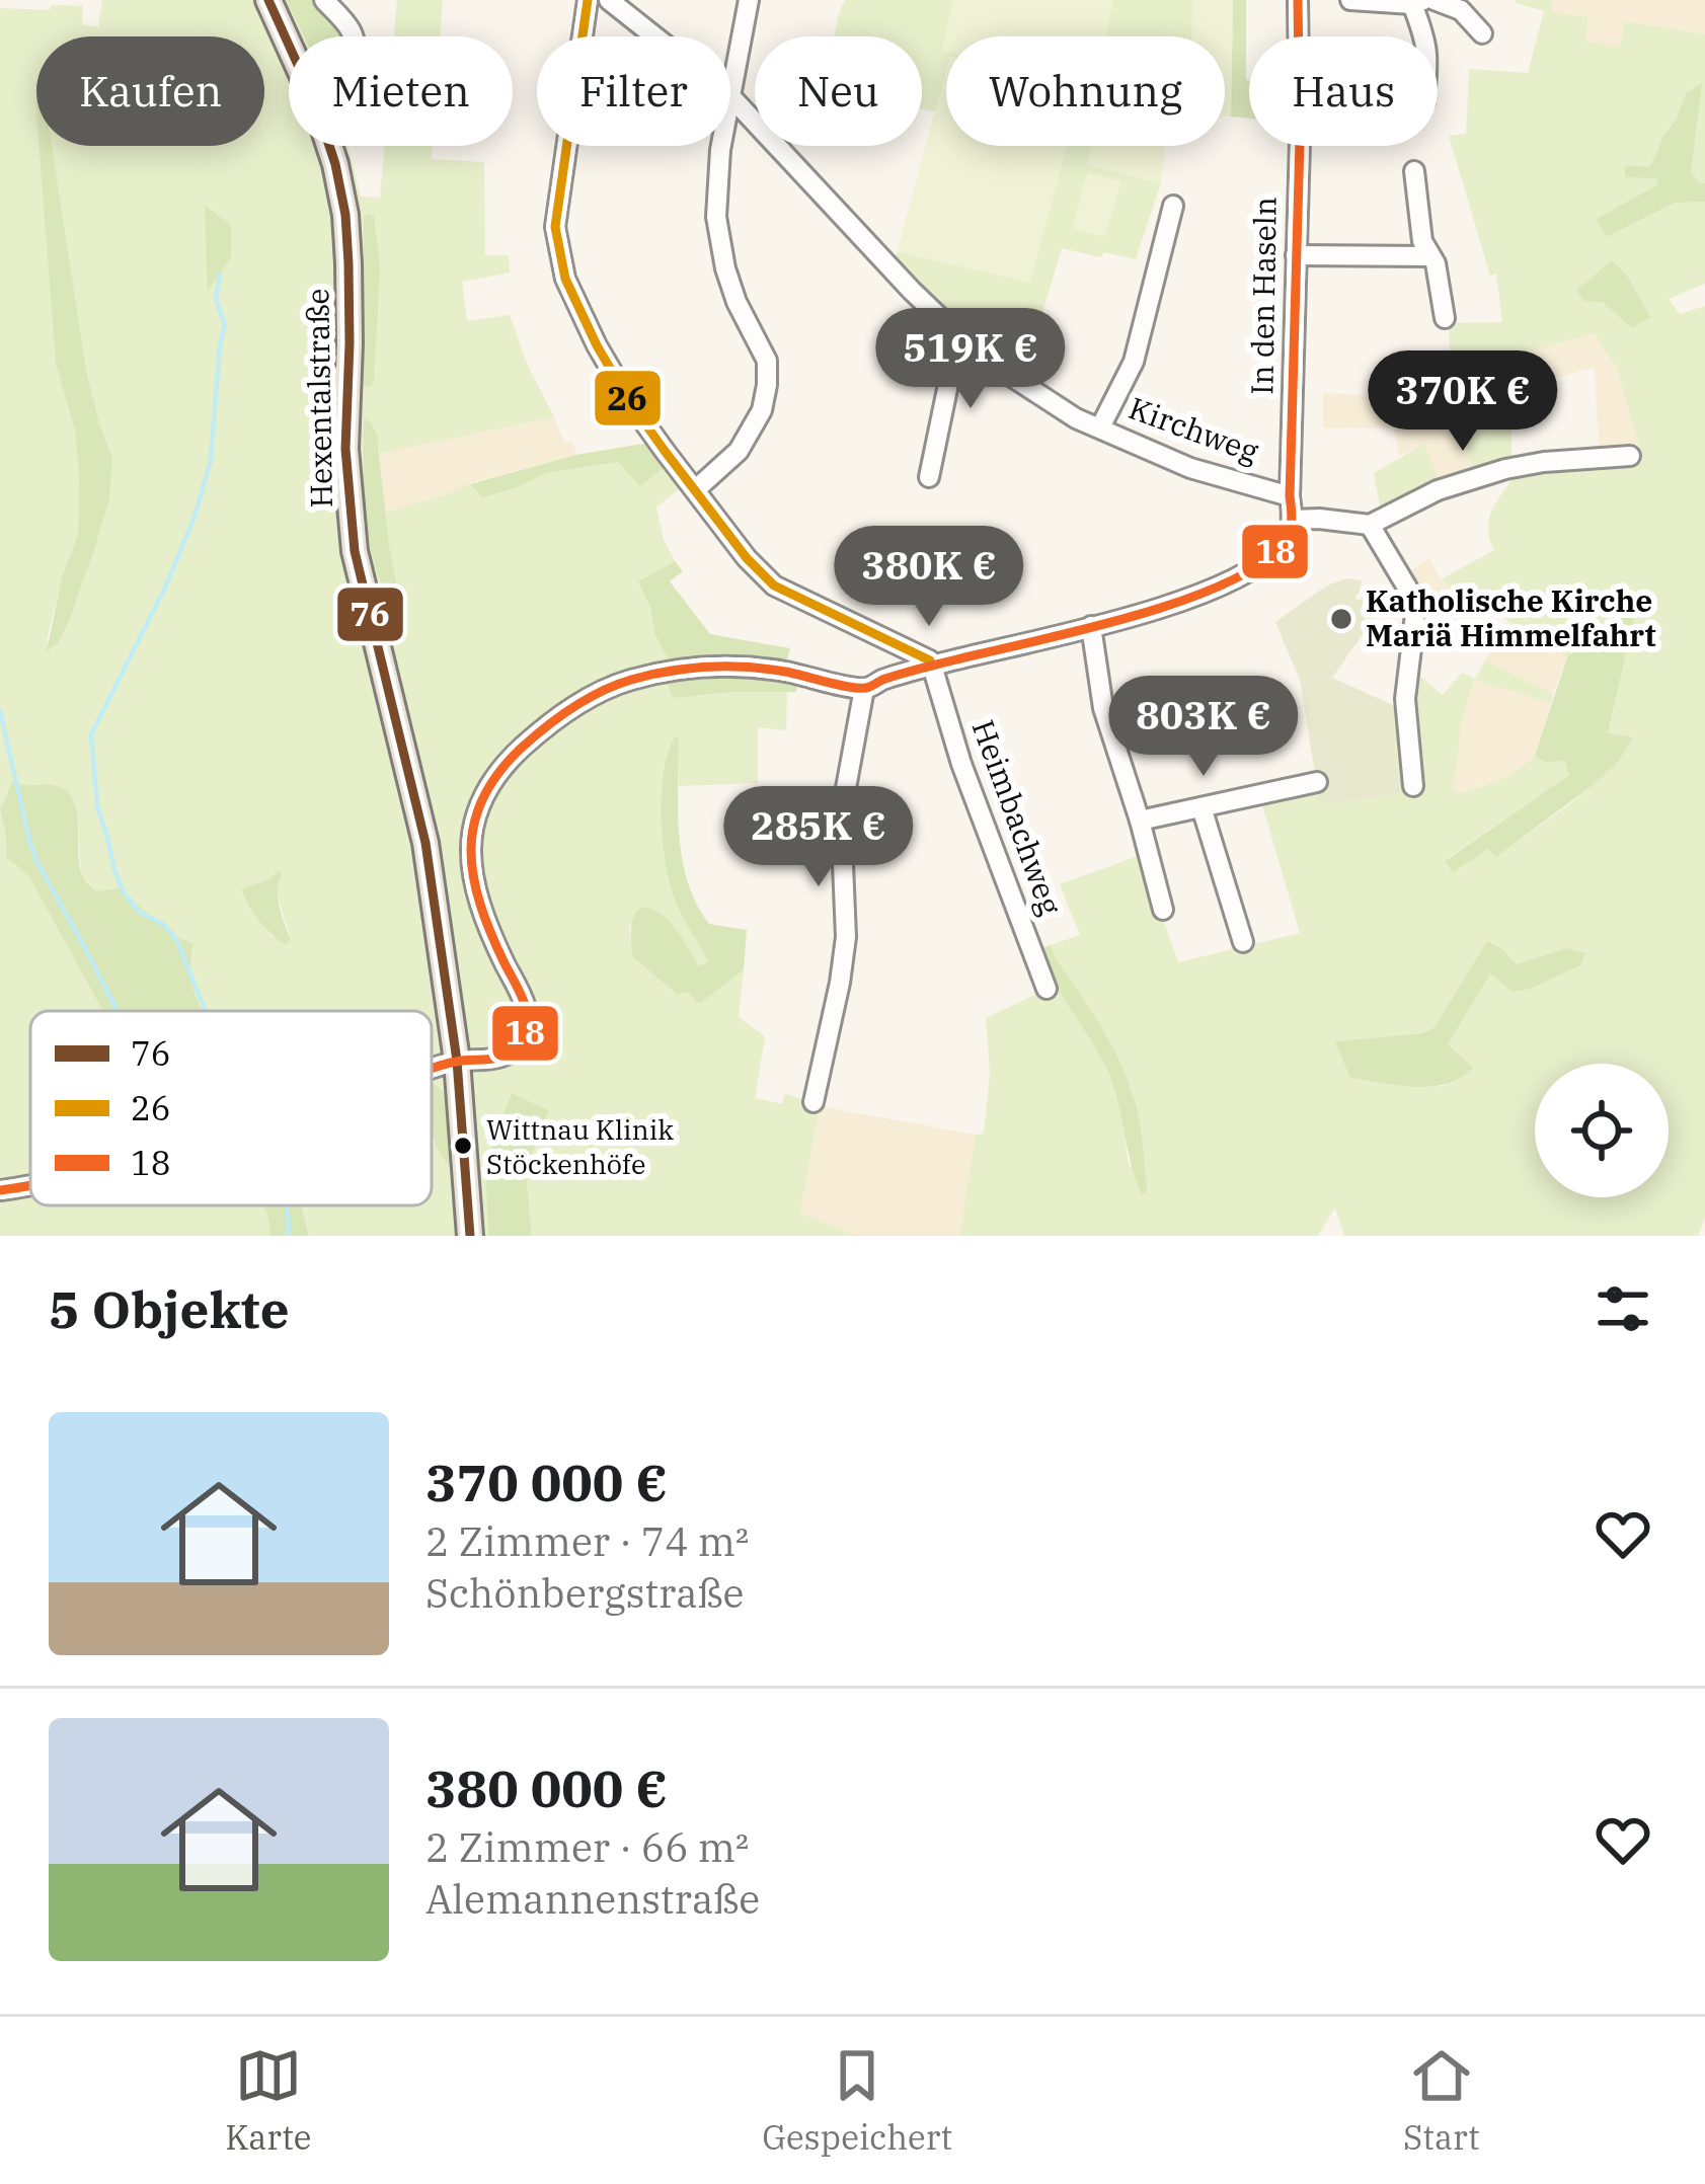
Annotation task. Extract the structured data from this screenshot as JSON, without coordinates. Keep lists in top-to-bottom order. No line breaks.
{"streets":{"main road":["Hexentalstraße"],"street":["In den Haseln","Kirchweg","Heimbachweg"]},"crossings":[["In den Haseln","Kirchweg"]],"places":["Katholische Kirche Mariä Himmelfahrt","Wittnau Klinik Stöckenhöfe"],"lines":["transit line 76","transit line 26","transit line 18"],"legend":["76","26","18"],"page":{"chip":["Kaufen","Mieten","Filter","Neu","Wohnung","Haus"],"price":["519K €","370K €","380K €","803K €","285K €"],"heading":"5 Objekte","list":[{"name":"370 000 €","note":"2 Zimmer · 74 m² · Schönbergstraße"},{"name":"380 000 €","note":"2 Zimmer · 66 m² · Alemannenstraße"}],"tabs":["Karte","Gespeichert","Start"]}}
